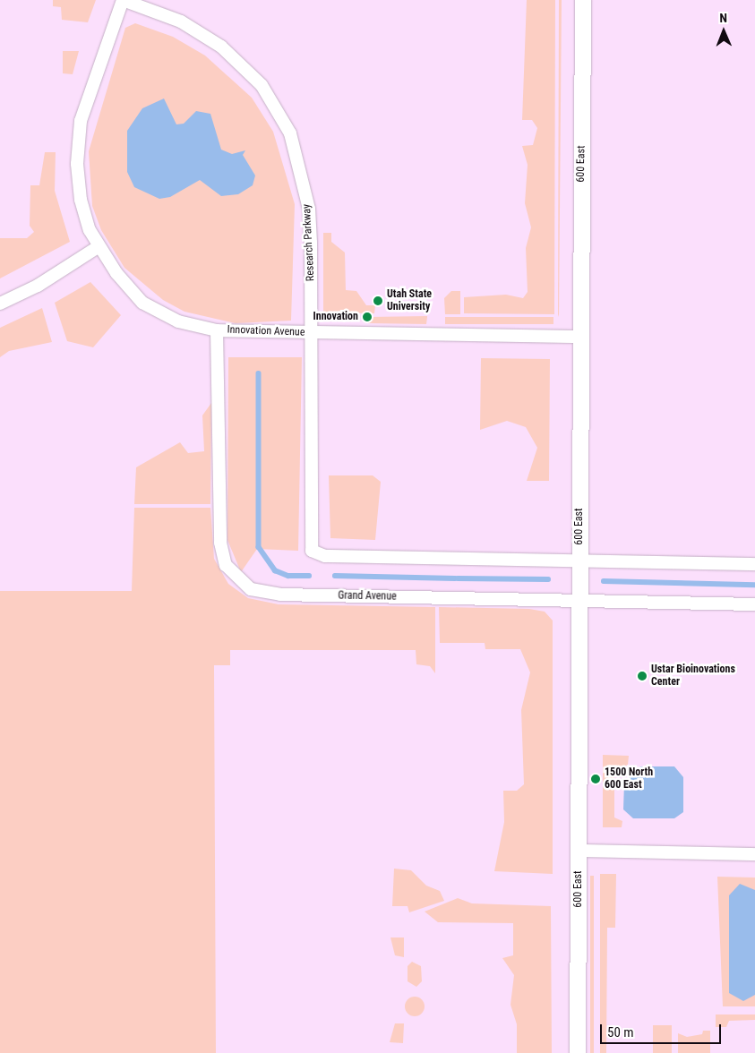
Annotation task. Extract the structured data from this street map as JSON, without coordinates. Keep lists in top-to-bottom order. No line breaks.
{"streets":{"street":["600 East","Research Parkway","Innovation Avenue","Grand Avenue"]},"crossings":[["600 East","Innovation Avenue"],["600 East","Grand Avenue"],["Research Parkway","Innovation Avenue"],["Innovation Avenue","Grand Avenue"]],"places":["Utah State University","Innovation","Ustar Bioinovations Center","1500 North 600 East"],"scale_bar":"50 m","north":"top"}
